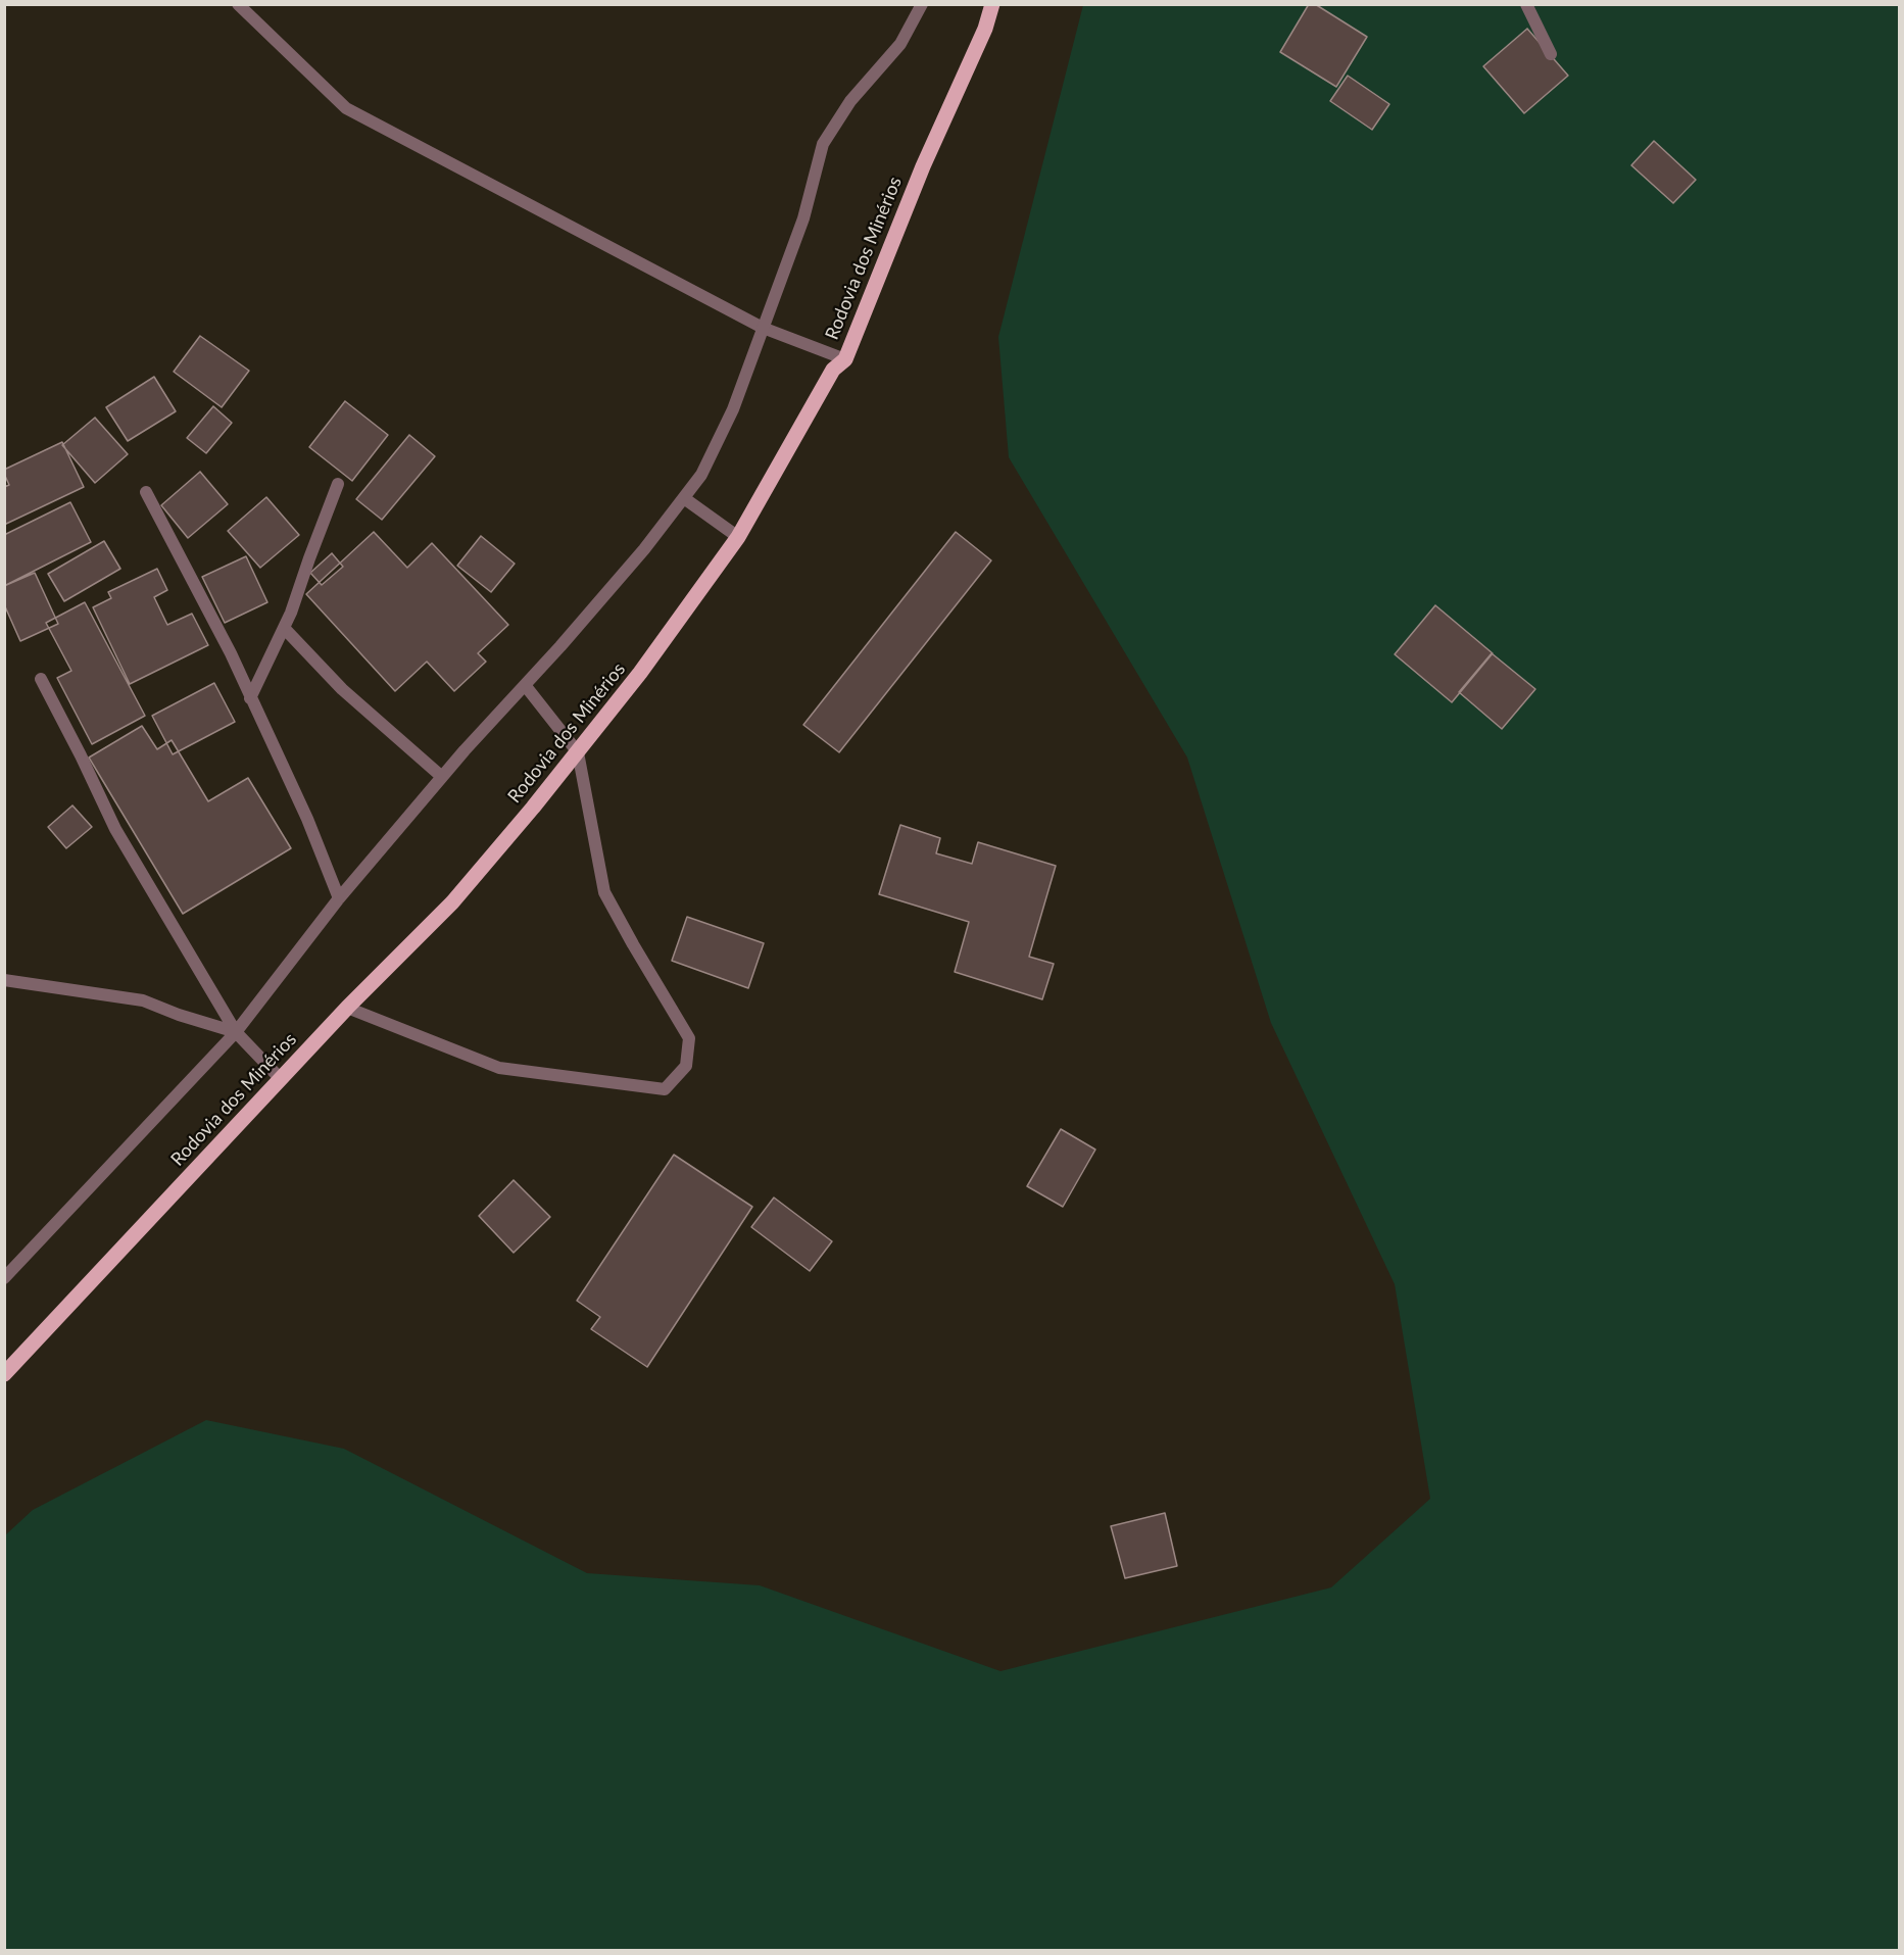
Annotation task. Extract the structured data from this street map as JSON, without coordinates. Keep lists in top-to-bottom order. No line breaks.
{"streets":{"main road":["Rodovia dos Minérios"]}}
